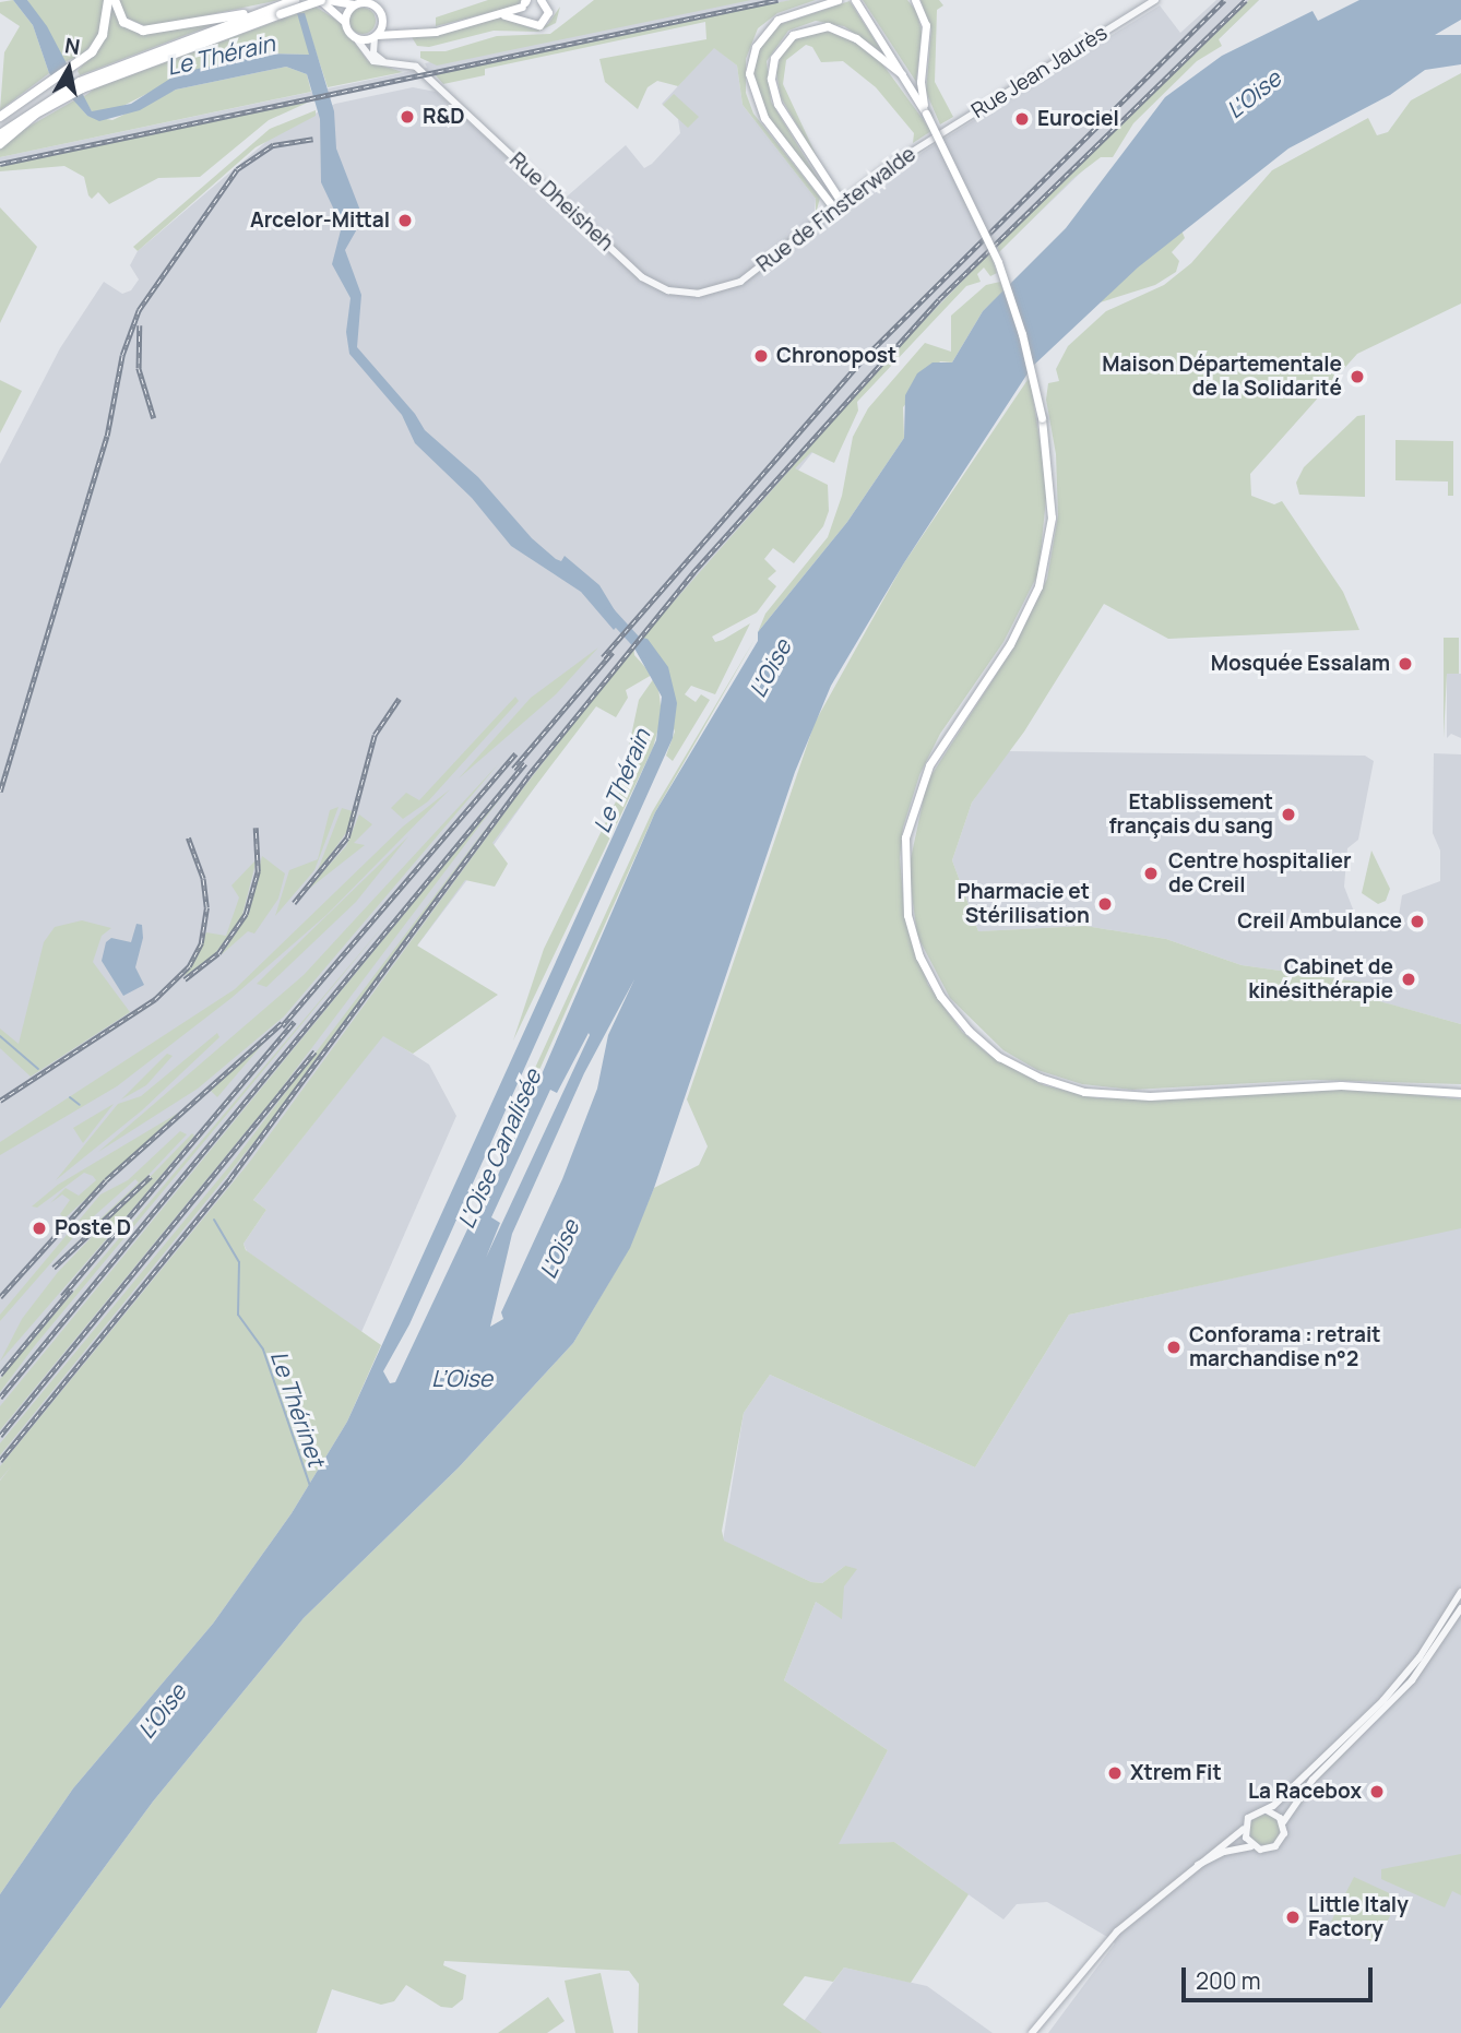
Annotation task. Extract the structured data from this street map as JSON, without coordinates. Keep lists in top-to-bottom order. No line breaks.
{"streets":{"street":["Rue Jean Jaurès","Rue Dheisheh","Rue de Finsterwalde"]},"crossings":[["Rue Jean Jaurès","Rue de Finsterwalde"],["Rue Dheisheh","Rue de Finsterwalde"]],"water":["Le Thérain","L'Oise","L'Oise Canalisée","L’Oise","Le Thérinet"],"places":["R&D","Eurociel","Arcelor-Mittal","Chronopost","Maison Départementale de la Solidarité","Mosquée Essalam","Etablissement français du sang","Centre hospitalier de Creil","Pharmacie et Stérilisation","Creil Ambulance","Cabinet de kinésithérapie","Poste D","Conforama : retrait marchandise n°2","Xtrem Fit","La Racebox","Little Italy Factory"],"scale_bar":"200 m","north":"top"}
